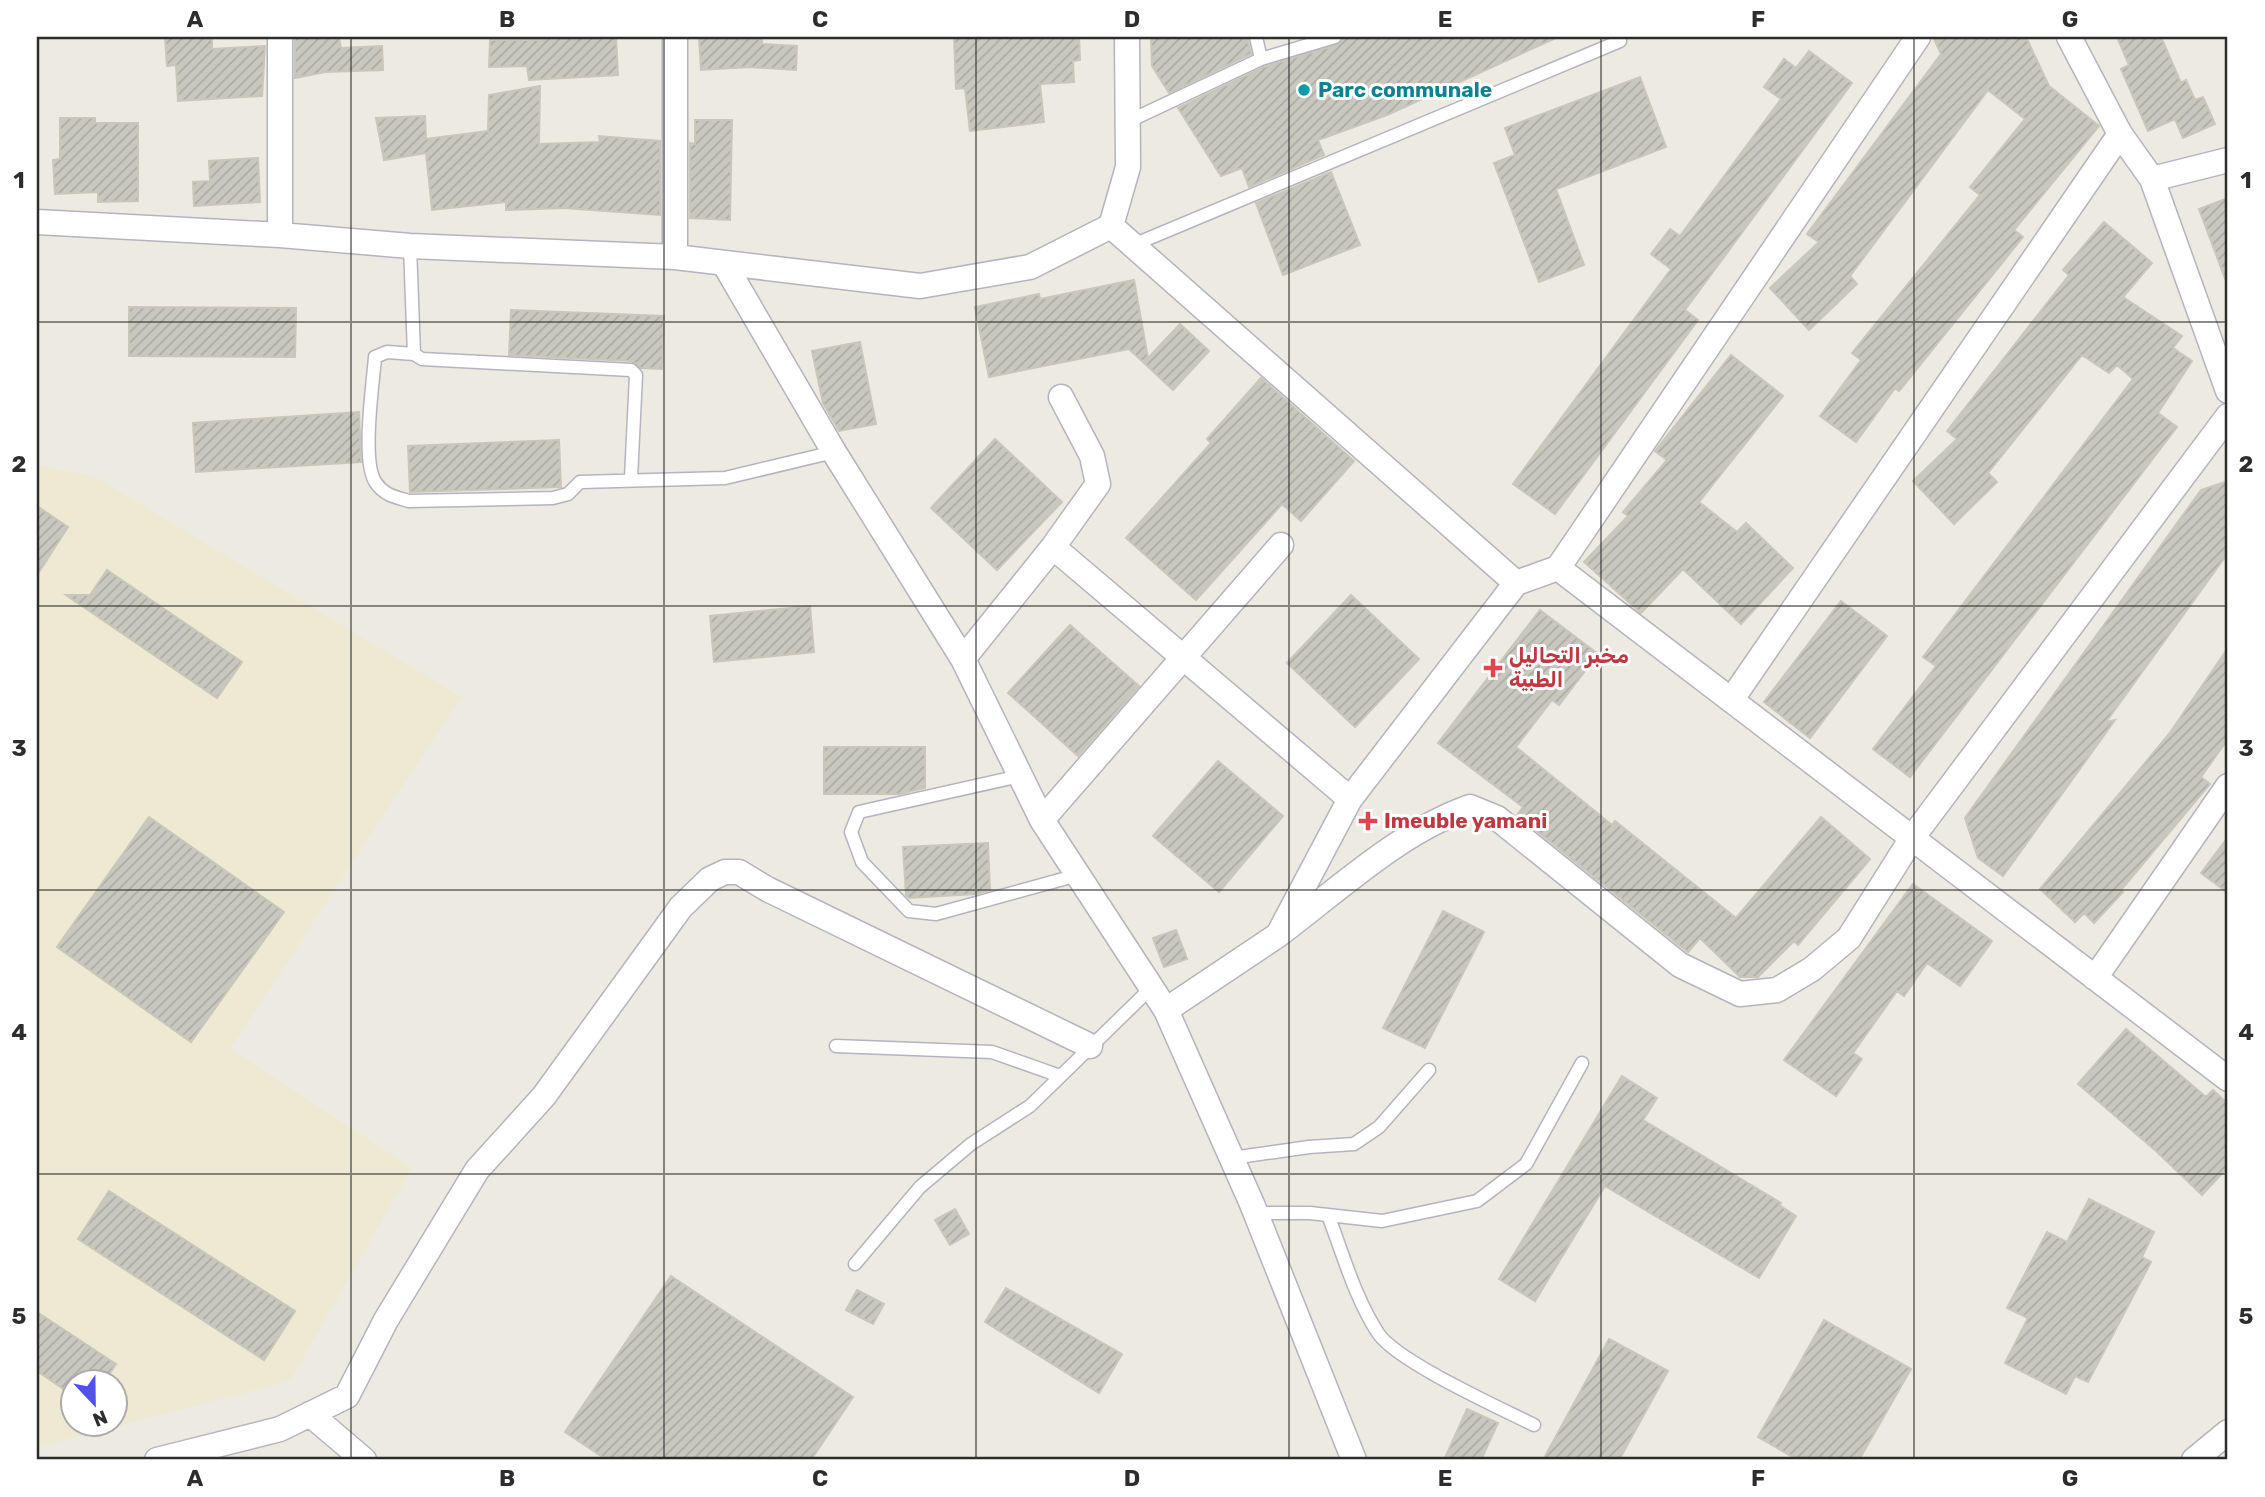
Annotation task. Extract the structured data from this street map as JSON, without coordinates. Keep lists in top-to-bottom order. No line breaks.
{"places":{"other":["Parc communale"],"health":["مخبر التحاليل الطبية","Imeuble yamani"]},"north":"bottom","grid":{"columns":["A","B","C","D","E","F","G"],"rows":["1","2","3","4","5"]}}
